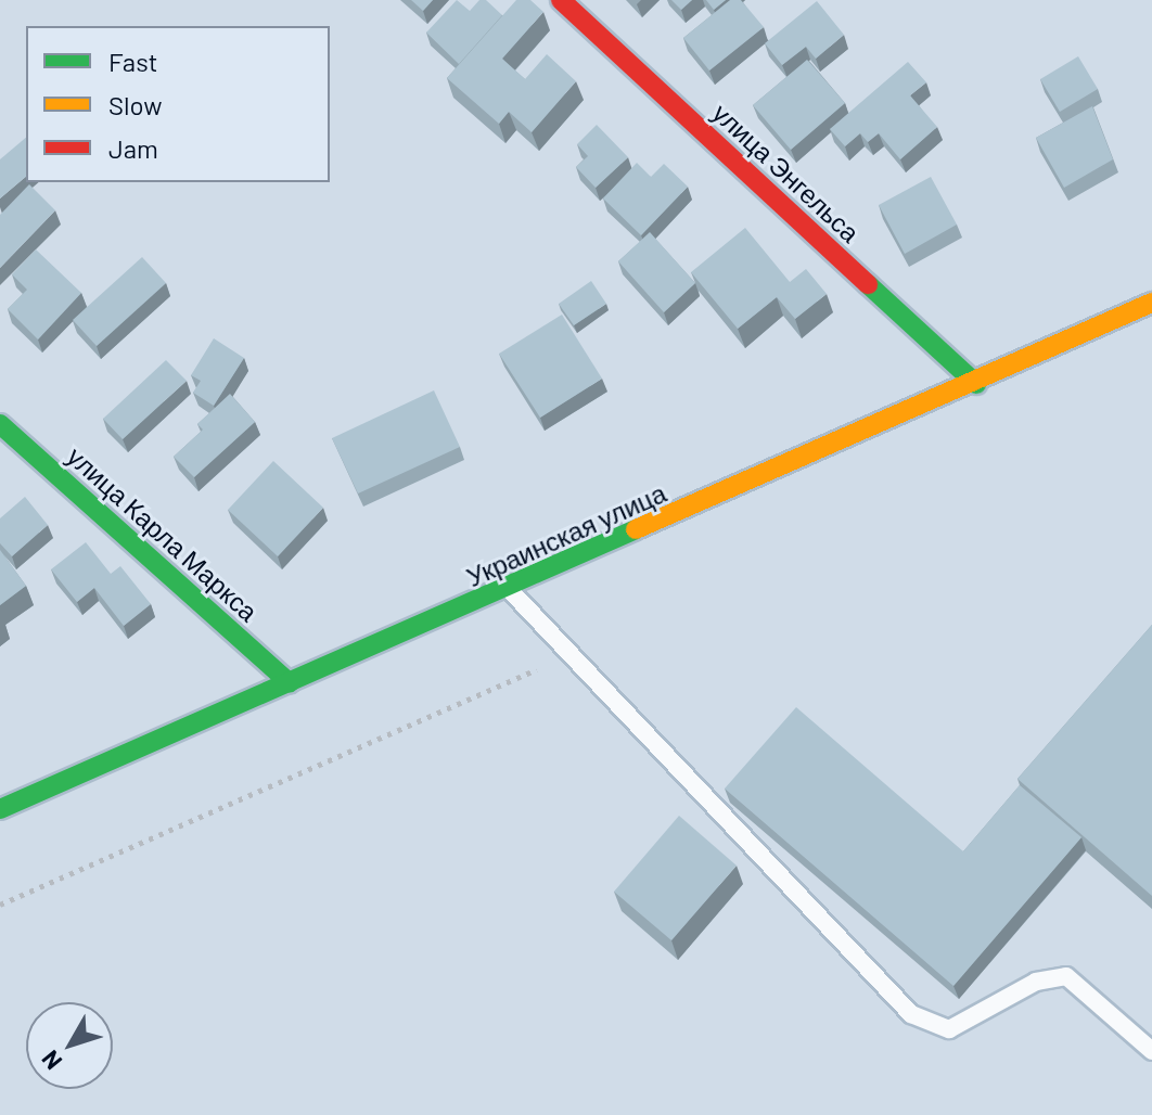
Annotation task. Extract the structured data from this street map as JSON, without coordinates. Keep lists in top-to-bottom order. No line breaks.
{"streets":{"street":["улица Энгельса","улица Карла Маркса","Украинская улица"]},"crossings":[["улица Энгельса","Украинская улица"],["улица Карла Маркса","Украинская улица"]],"legend":["Fast","Slow","Jam"],"north":"bottom left"}
